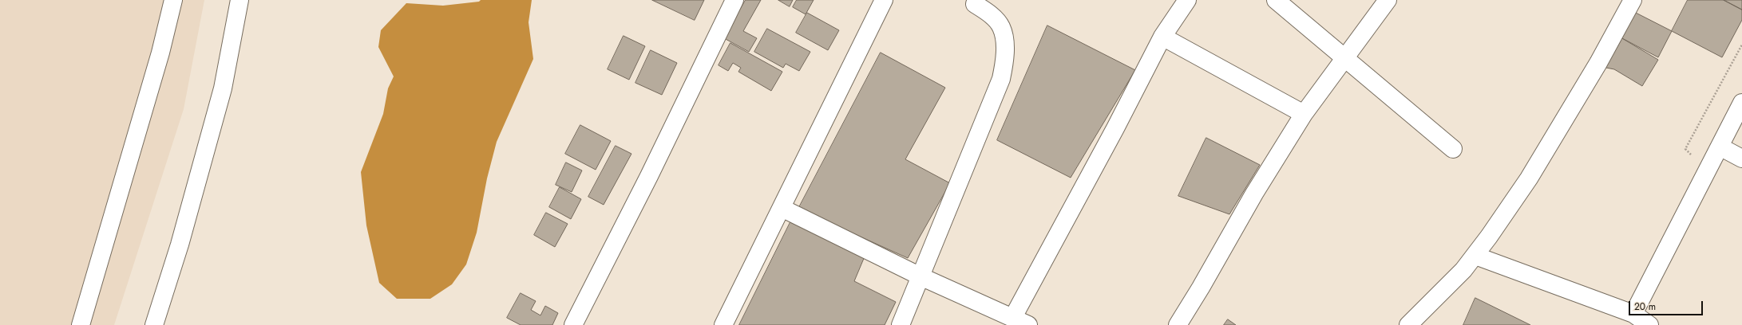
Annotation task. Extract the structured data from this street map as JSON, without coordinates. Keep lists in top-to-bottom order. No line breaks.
{"scale_bar":"20 m"}
